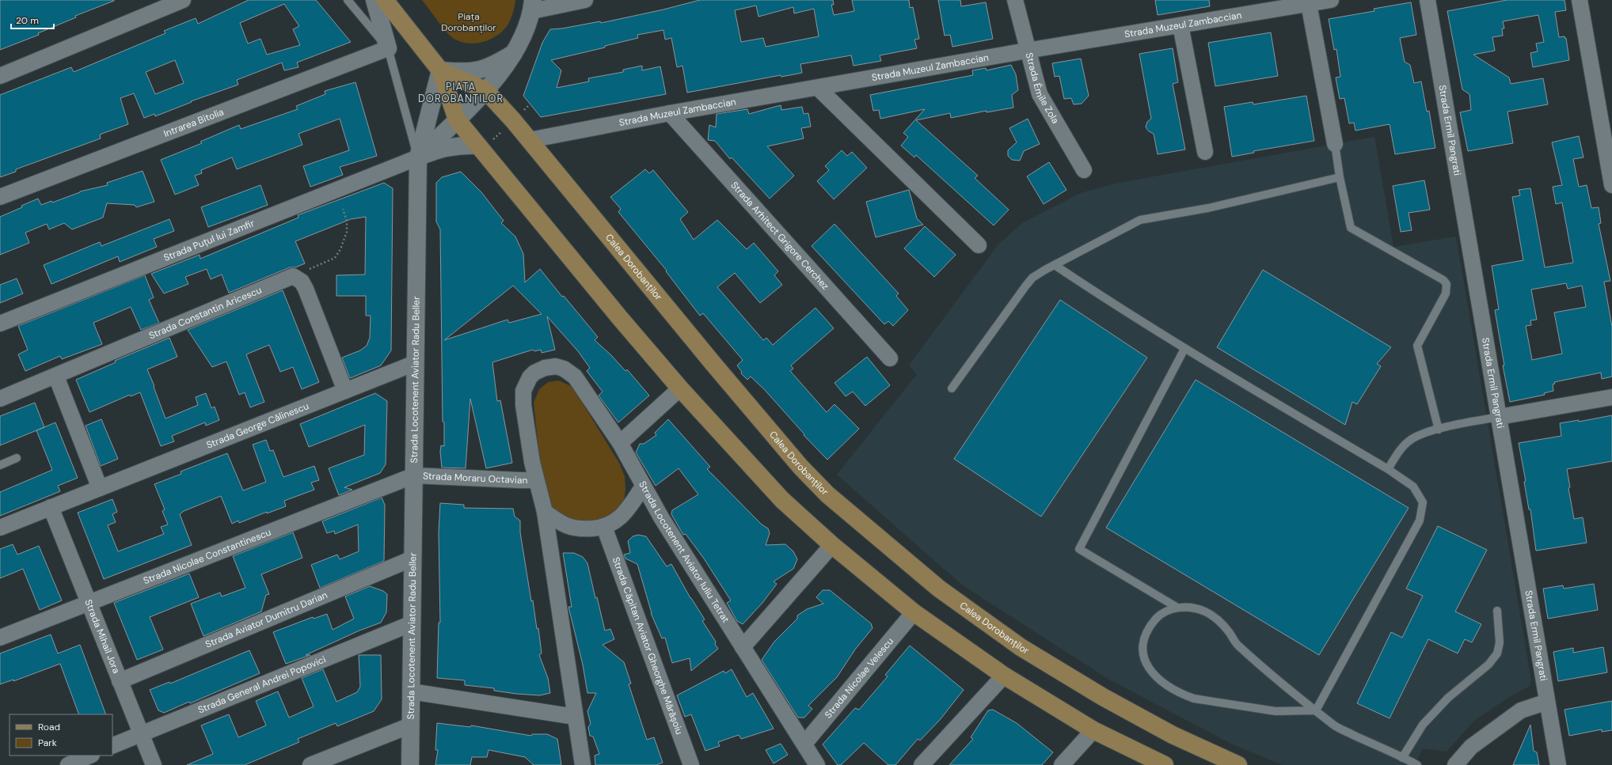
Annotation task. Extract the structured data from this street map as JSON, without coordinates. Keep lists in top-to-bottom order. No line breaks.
{"streets":{"main road":["Calea Dorobanților"],"street":["Strada Muzeul Zambaccian","Strada Émile Zola","Intrarea Bitolia","Strada Ermil Pangrati","Strada Arhitect Grigore Cerchez","Strada Puțul lui Zamfir","Strada Constantin Aricescu","Strada Locotenent Aviator Radu Beller","Strada George Călinescu","Strada Moraru Octavian","Strada Locotenent Aviator Iuliu Tetrat","Strada Nicolae Constantinescu","Strada Aviator Dumitru Darian","Strada Mihail Jora","Strada Căpitan Aviator Gheorghe Mărășoiu","Strada Nicolae Velescu","Strada General Andrei Popovici"]},"crossings":[["Strada Muzeul Zambaccian","Strada Émile Zola"],["Strada Muzeul Zambaccian","Strada Arhitect Grigore Cerchez"],["Strada Muzeul Zambaccian","Calea Dorobanților"],["Intrarea Bitolia","Strada Locotenent Aviator Radu Beller"],["Strada Puțul lui Zamfir","Strada Locotenent Aviator Radu Beller"],["Calea Dorobanților","Strada Nicolae Velescu"],["Strada Locotenent Aviator Radu Beller","Strada George Călinescu"],["Strada Locotenent Aviator Radu Beller","Strada Moraru Octavian"],["Strada Locotenent Aviator Radu Beller","Strada Nicolae Constantinescu"],["Strada Locotenent Aviator Radu Beller","Strada Aviator Dumitru Darian"],["Strada Locotenent Aviator Radu Beller","Strada General Andrei Popovici"],["Strada George Călinescu","Strada Mihail Jora"],["Strada Moraru Octavian","Strada Locotenent Aviator Iuliu Tetrat"],["Strada Moraru Octavian","Strada Nicolae Constantinescu"],["Strada Locotenent Aviator Iuliu Tetrat","Strada Nicolae Velescu"],["Strada Nicolae Constantinescu","Strada Mihail Jora"],["Strada Aviator Dumitru Darian","Strada Mihail Jora"],["Strada Mihail Jora","Strada General Andrei Popovici"]],"districts":["PIAȚA DOROBANȚILOR"],"parks":["Piața Dorobanților"],"legend":["Road","Park"],"scale_bar":"20 m"}
